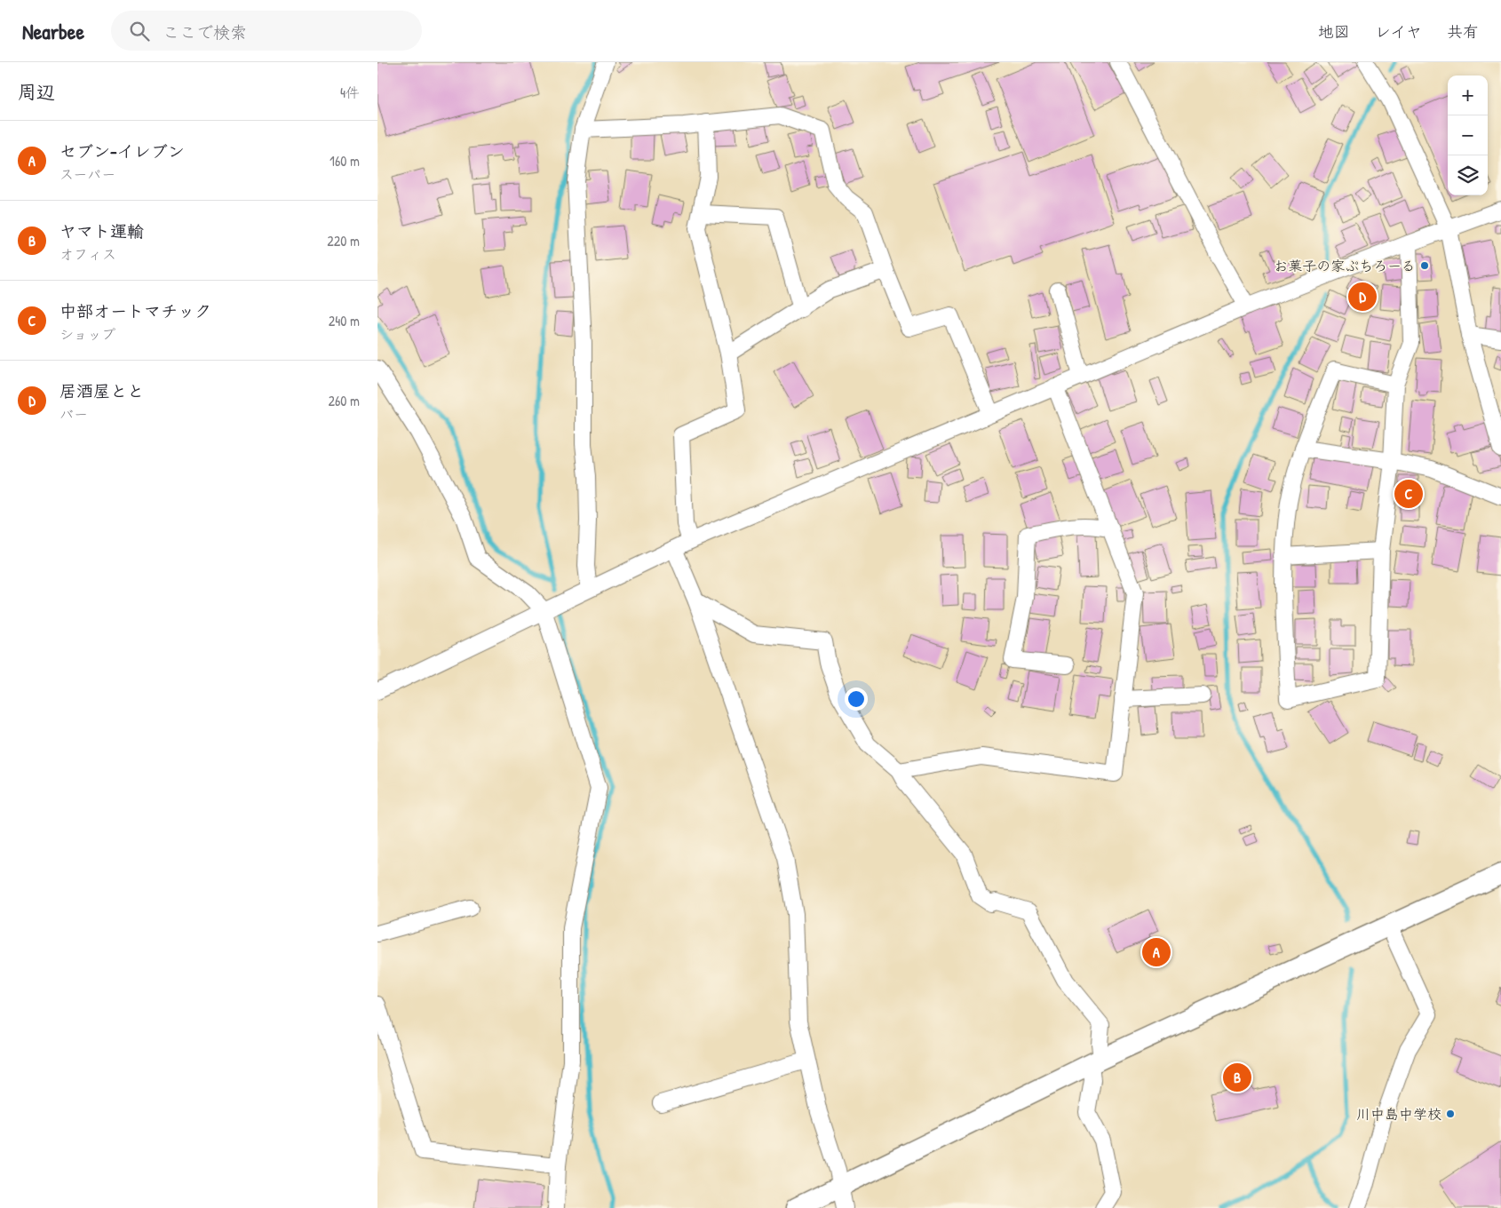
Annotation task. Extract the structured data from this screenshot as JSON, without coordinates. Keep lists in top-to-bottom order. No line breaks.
{"places":["お菓子の家ぷちろーる","川中島中学校"],"page":{"header":"Nearbee","search":"ここで検索","nav":["地図","レイヤ","共有"],"heading":["周辺","4件"],"map_buttons":["+","−"],"list":[{"mark":"A","name":"セブン-イレブン","note":"スーパー","value":"160 m"},{"mark":"B","name":"ヤマト運輸","note":"オフィス","value":"220 m"},{"mark":"C","name":"中部オートマチック","note":"ショップ","value":"240 m"},{"mark":"D","name":"居酒屋とと","note":"バー","value":"260 m"}],"pins":["D","C","A","B"]}}
